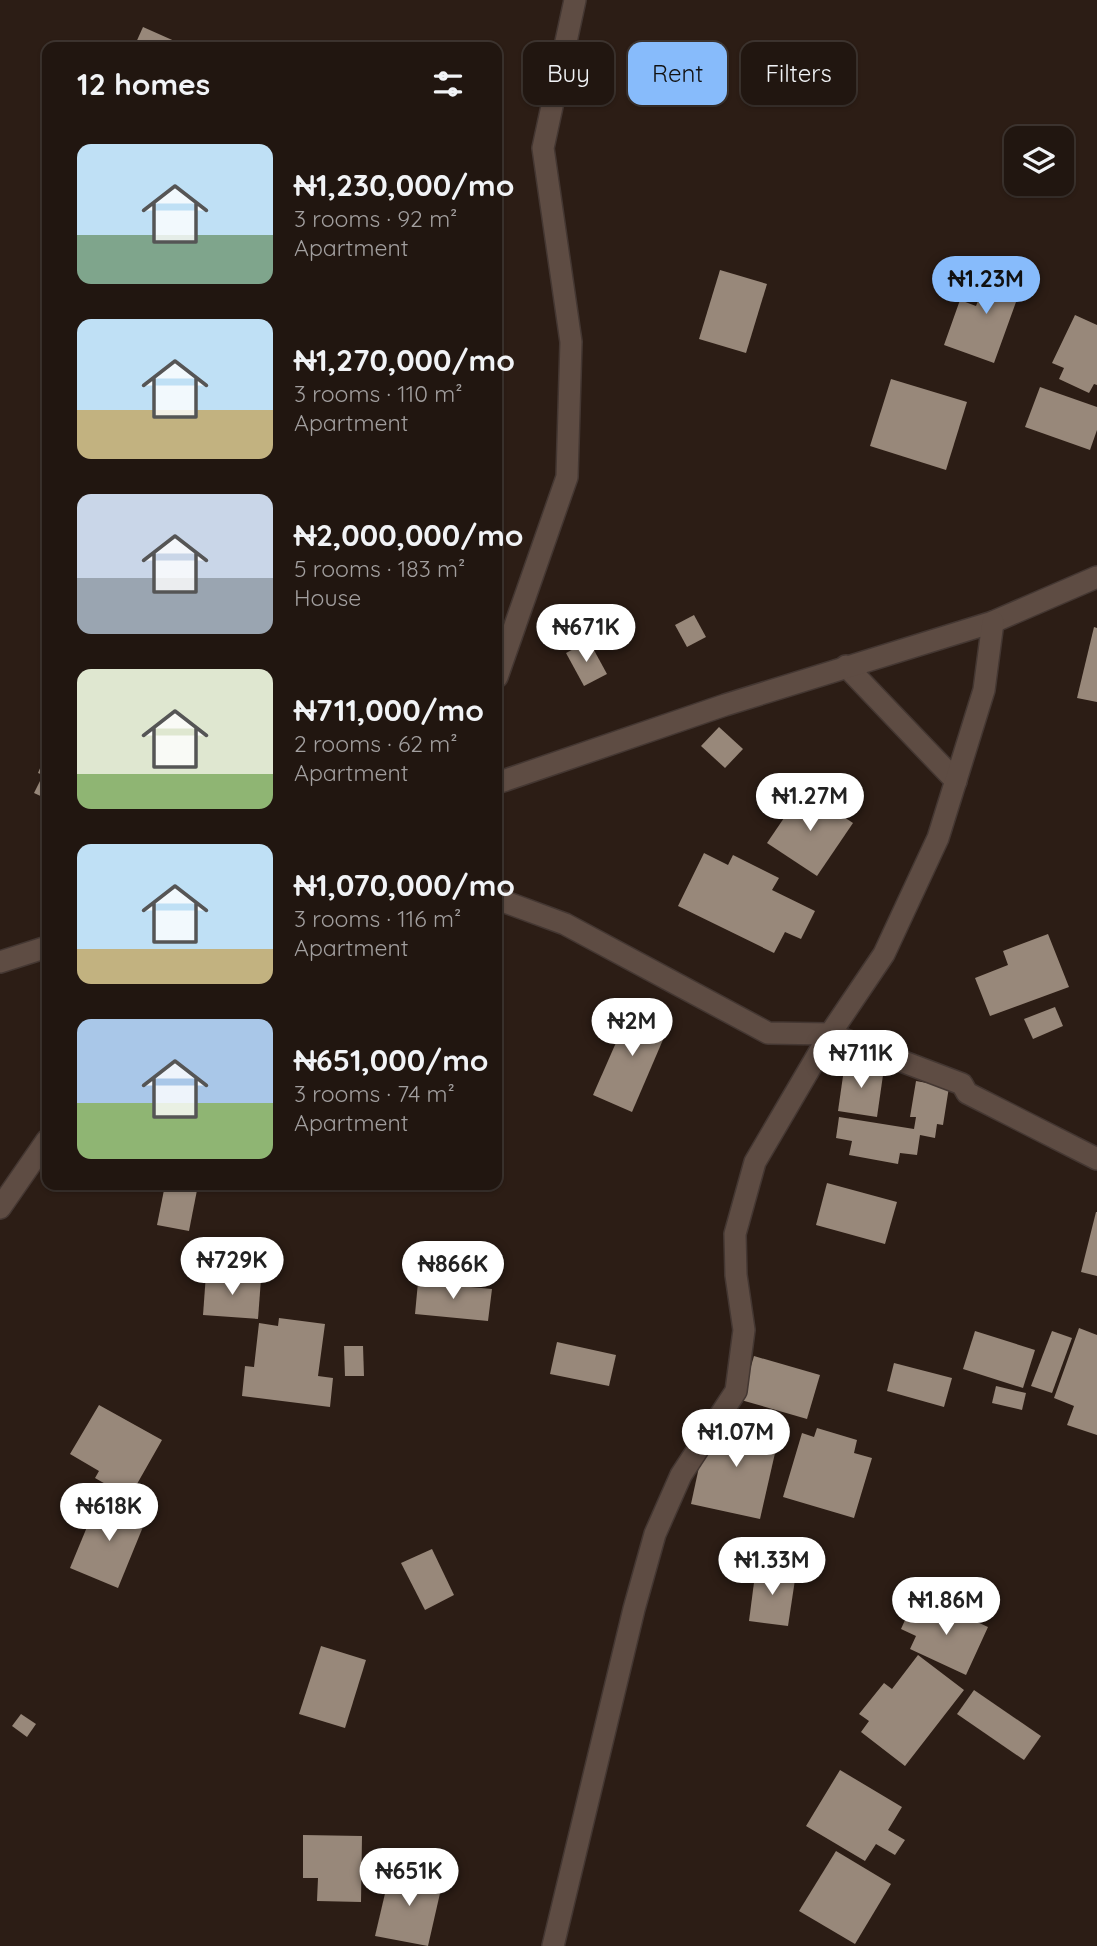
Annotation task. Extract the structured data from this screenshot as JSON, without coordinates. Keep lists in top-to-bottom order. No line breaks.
{"page":{"chip":["Buy","Rent","Filters"],"heading":"12 homes","list":[{"name":"₦1,230,000/mo","note":"3 rooms · 92 m² · Apartment"},{"name":"₦1,270,000/mo","note":"3 rooms · 110 m² · Apartment"},{"name":"₦2,000,000/mo","note":"5 rooms · 183 m² · House"},{"name":"₦711,000/mo","note":"2 rooms · 62 m² · Apartment"},{"name":"₦1,070,000/mo","note":"3 rooms · 116 m² · Apartment"},{"name":"₦651,000/mo","note":"3 rooms · 74 m² · Apartment"}],"price":["₦1.23M","₦671K","₦1.27M","₦2M","₦711K","₦729K","₦866K","₦1.07M","₦618K","₦1.33M","₦1.86M","₦651K"]}}
